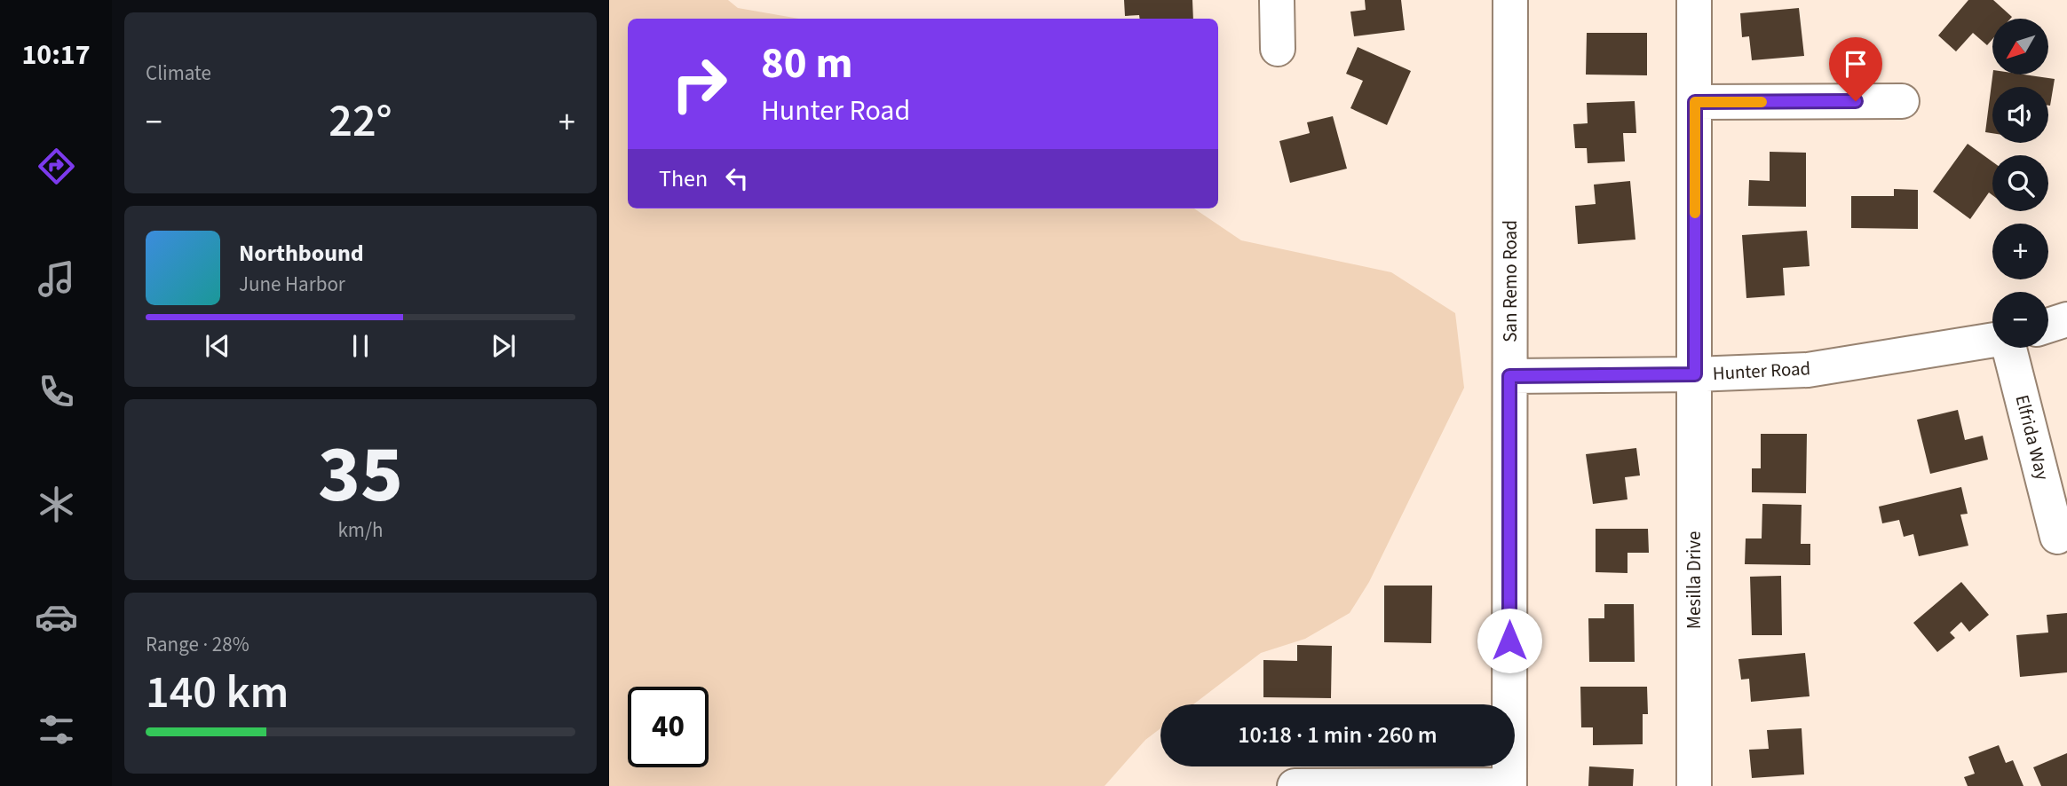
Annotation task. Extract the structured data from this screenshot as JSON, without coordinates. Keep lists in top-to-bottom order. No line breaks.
{"streets":{"street":["San Remo Road","Hunter Road","Elfrida Way","Mesilla Drive"]},"crossings":[["San Remo Road","Hunter Road"],["Hunter Road","Mesilla Drive"]],"north":"bottom left","page":{"tabs":"10:17","tile":["Climate",["35","km/h"],["Range · 28%","140 km"]],"map_buttons":["+","−"],"turn":["80 m","Hunter Road"],"heat":["−","22°","+"],"then":"Then","song":["Northbound","June Harbor"],"limit":"40","trip":"10:18 · 1 min · 260 m"}}
